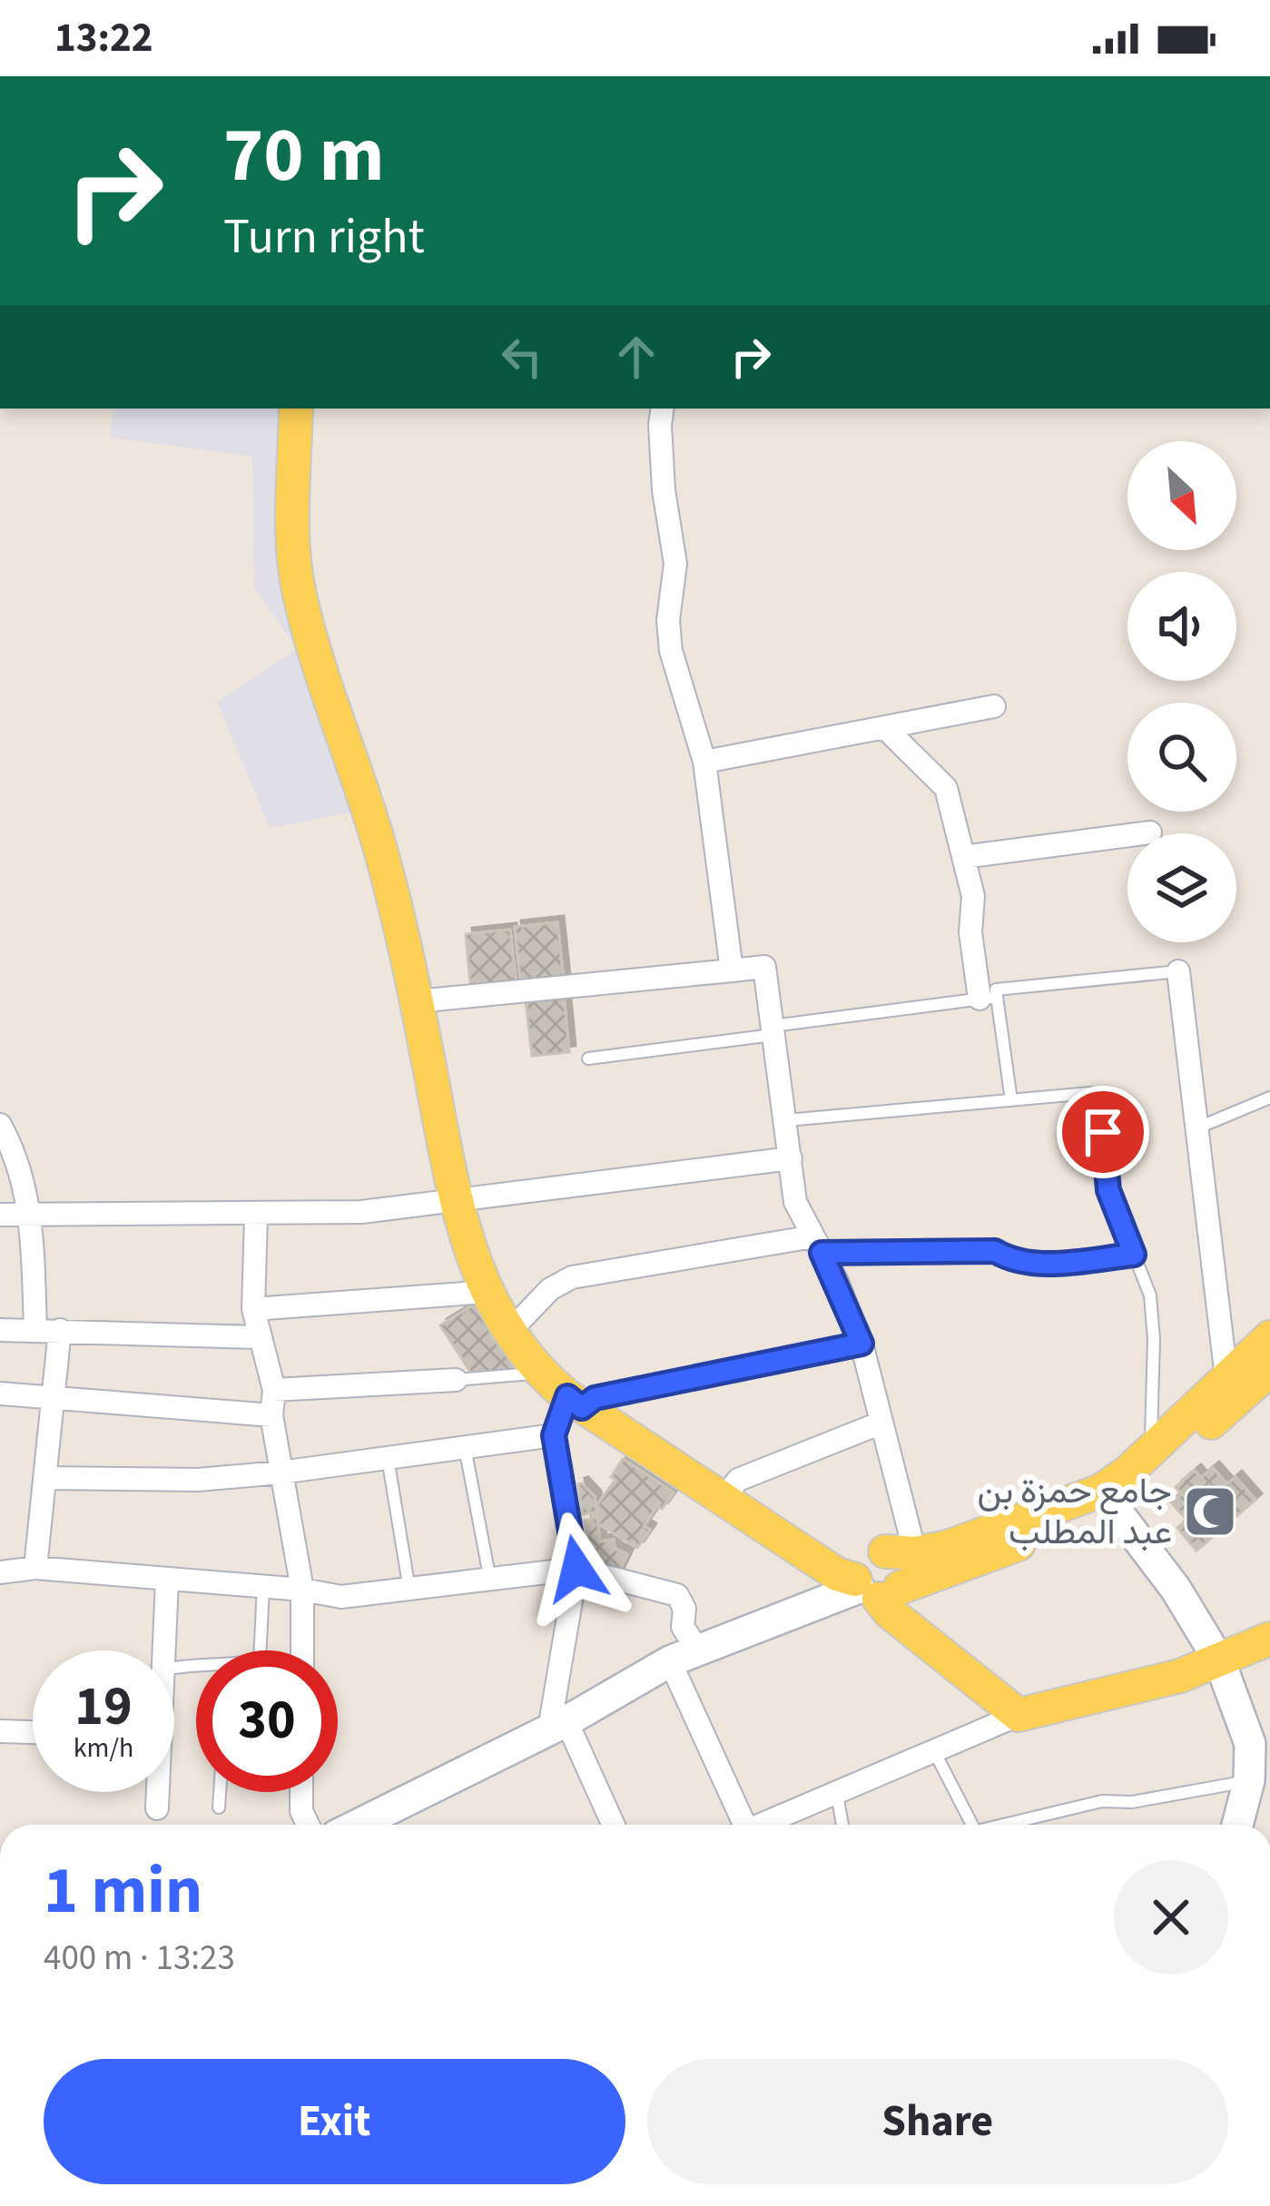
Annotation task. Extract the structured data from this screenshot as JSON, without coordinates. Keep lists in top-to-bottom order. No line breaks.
{"places":{"mosque":["جامع حمزة بن عبد المطلب"]},"north":"bottom right","page":{"status":"13:22","turn":["70 m","Turn right"],"speed":"19 km/h","limit":"30","heading":["1 min","400 m · 13:23"],"buttons":["Exit","Share"]}}
